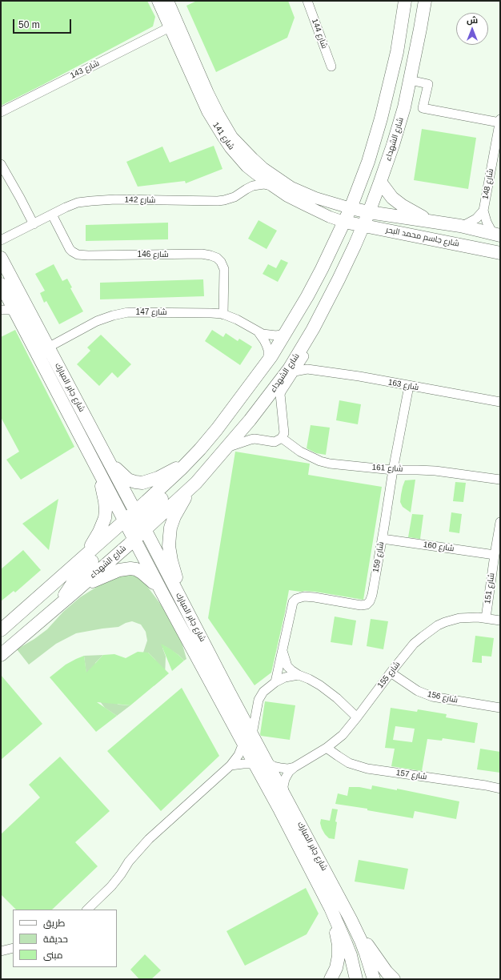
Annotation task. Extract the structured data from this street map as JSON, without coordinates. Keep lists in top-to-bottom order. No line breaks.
{"streets":{"main road":["شارع الشهداء","شارع جاسم محمد البحر","شارع جابر المبارك"],"street":["شارع 144","شارع 143","شارع 141","شارع 148","شارع 142","شارع 146","شارع 147","شارع 163","شارع 161","شارع 160","شارع 159","شارع 151","شارع 155","شارع 156","شارع 157"]},"crossings":[["شارع 143","شارع 141"],["شارع 141","شارع 142"],["شارع 141","شارع جاسم محمد البحر"],["شارع الشهداء","شارع جاسم محمد البحر"],["شارع الشهداء","شارع جابر المبارك"],["شارع 148","شارع جاسم محمد البحر"],["شارع 142","شارع 146"],["شارع 146","شارع 147"],["شارع 147","شارع جابر المبارك"],["شارع 163","شارع 159"],["شارع جابر المبارك","شارع 159"],["شارع جابر المبارك","شارع 155"],["شارع جابر المبارك","شارع 157"],["شارع 161","شارع 159"],["شارع 160","شارع 159"],["شارع 160","شارع 151"],["شارع 159","شارع 155"],["شارع 159","شارع 157"],["شارع 151","شارع 155"],["شارع 155","شارع 156"],["شارع 155","شارع 157"]],"legend":["طريق","حديقة","مبنى"],"scale_bar":"50 m","north":"top"}
